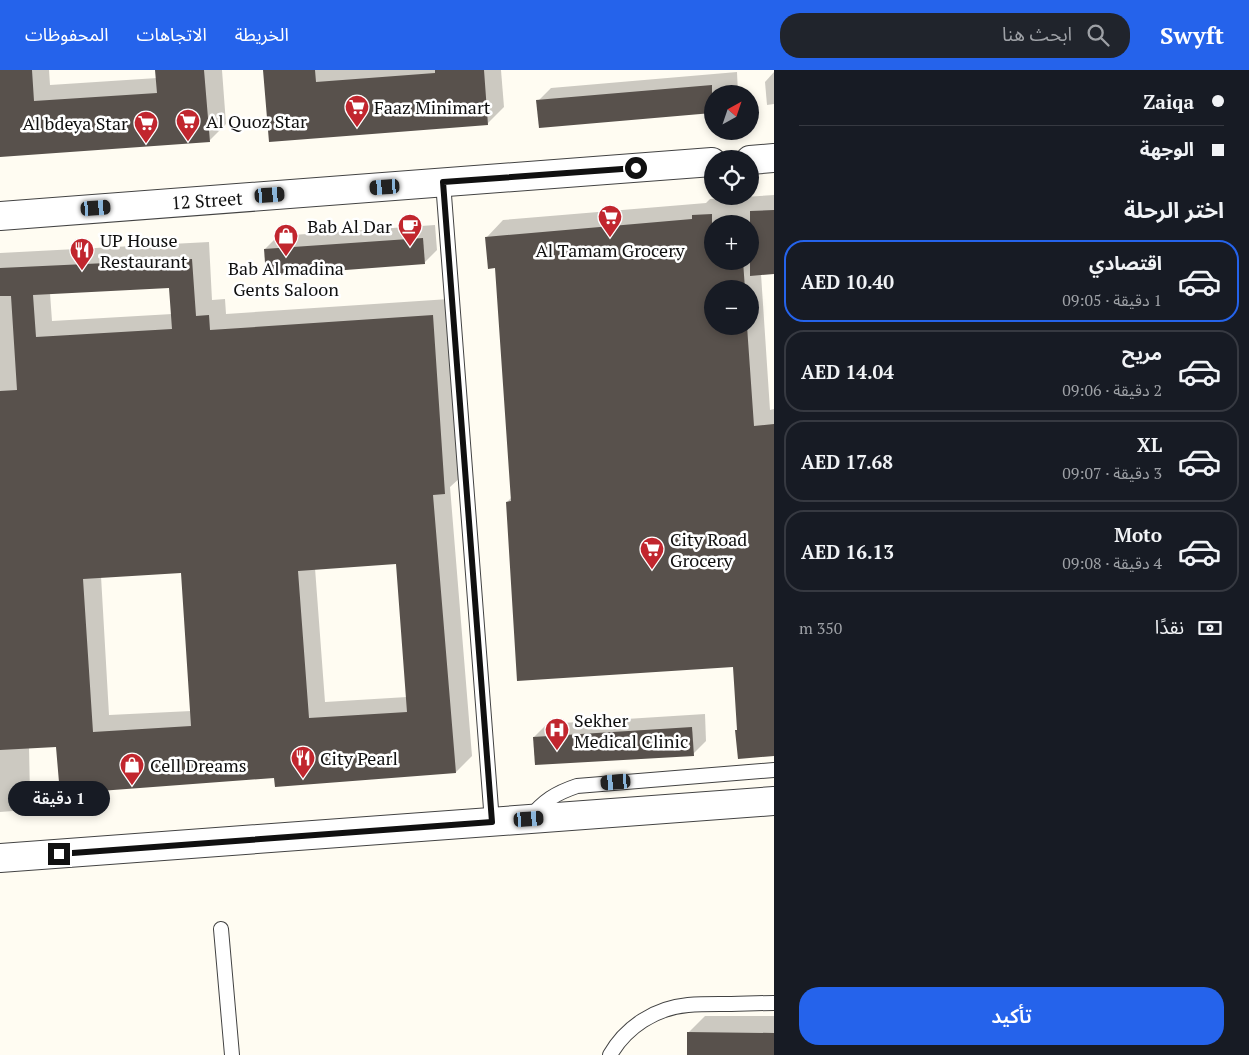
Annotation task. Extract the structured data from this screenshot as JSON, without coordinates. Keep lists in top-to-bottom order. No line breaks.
{"streets":{"street":["12 Street"]},"places":{"supermarket":["Faaz Minimart","Al Quoz Star","Al bdeya Star","Al Tamam Grocery","City Road Grocery"],"cafe":["Bab Al Dar"],"shop":["Bab Al madina Gents Saloon","Cell Dreams"],"restaurant":["UP House Restaurant","City Pearl"],"hospital":["Sekher Medical Clinic"]},"north":"top right","page":{"header":"Swyft","search":"ابحث هنا","nav":["الخريطة","الاتجاهات","المحفوظات"],"banner":["Zaiqa","الوجهة"],"map_buttons":["+","−"],"heading":"اختر الرحلة","list":[{"name":"اقتصادي","note":"1 دقيقة · 09:05","value":"AED 10.40"},{"name":"مريح","note":"2 دقيقة · 09:06","value":"AED 14.04"},{"name":"XL","note":"3 دقيقة · 09:07","value":"AED 17.68"},{"name":"Moto","note":"4 دقيقة · 09:08","value":"AED 16.13"}],"pay":["نقدًا","350 m"],"bubble":"1 دقيقة","buttons":"تأكيد"}}
